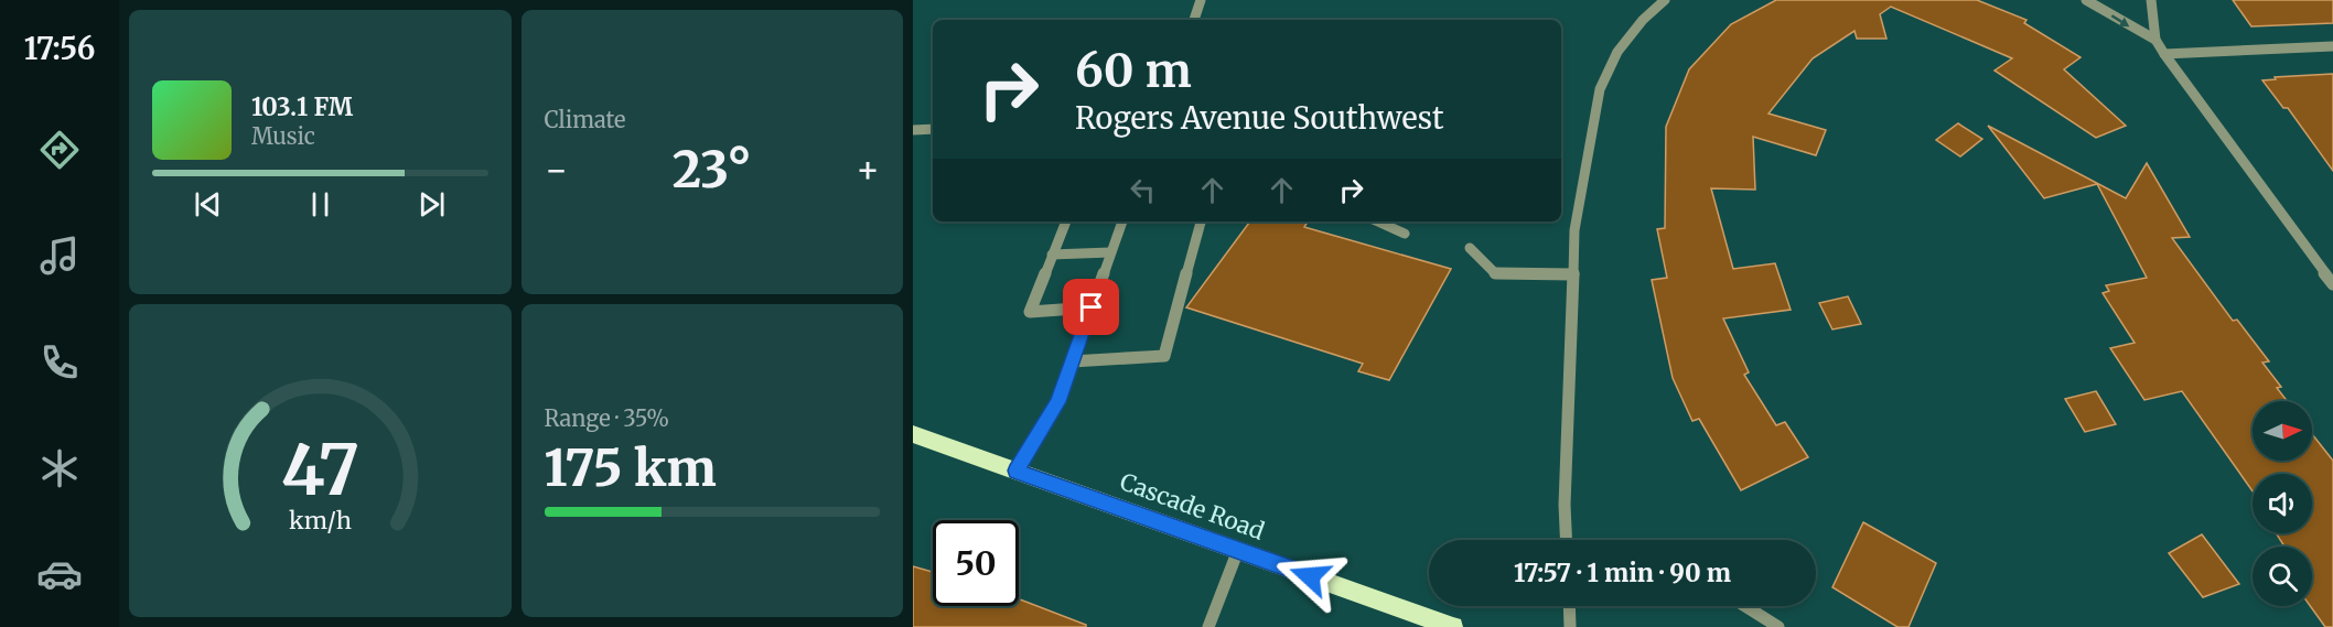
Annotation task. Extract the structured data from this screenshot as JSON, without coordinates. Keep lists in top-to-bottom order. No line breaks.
{"streets":{"main road":["Cascade Road"]},"north":"right","page":{"tabs":"17:56","tile":["Climate",["Range · 35%","175 km"]],"turn":["60 m","Rogers Avenue Southwest"],"song":["103.1 FM","Music"],"heat":["−","23°","+"],"limit":"50","trip":"17:57 · 1 min · 90 m","gauge":["47","km/h"]}}
